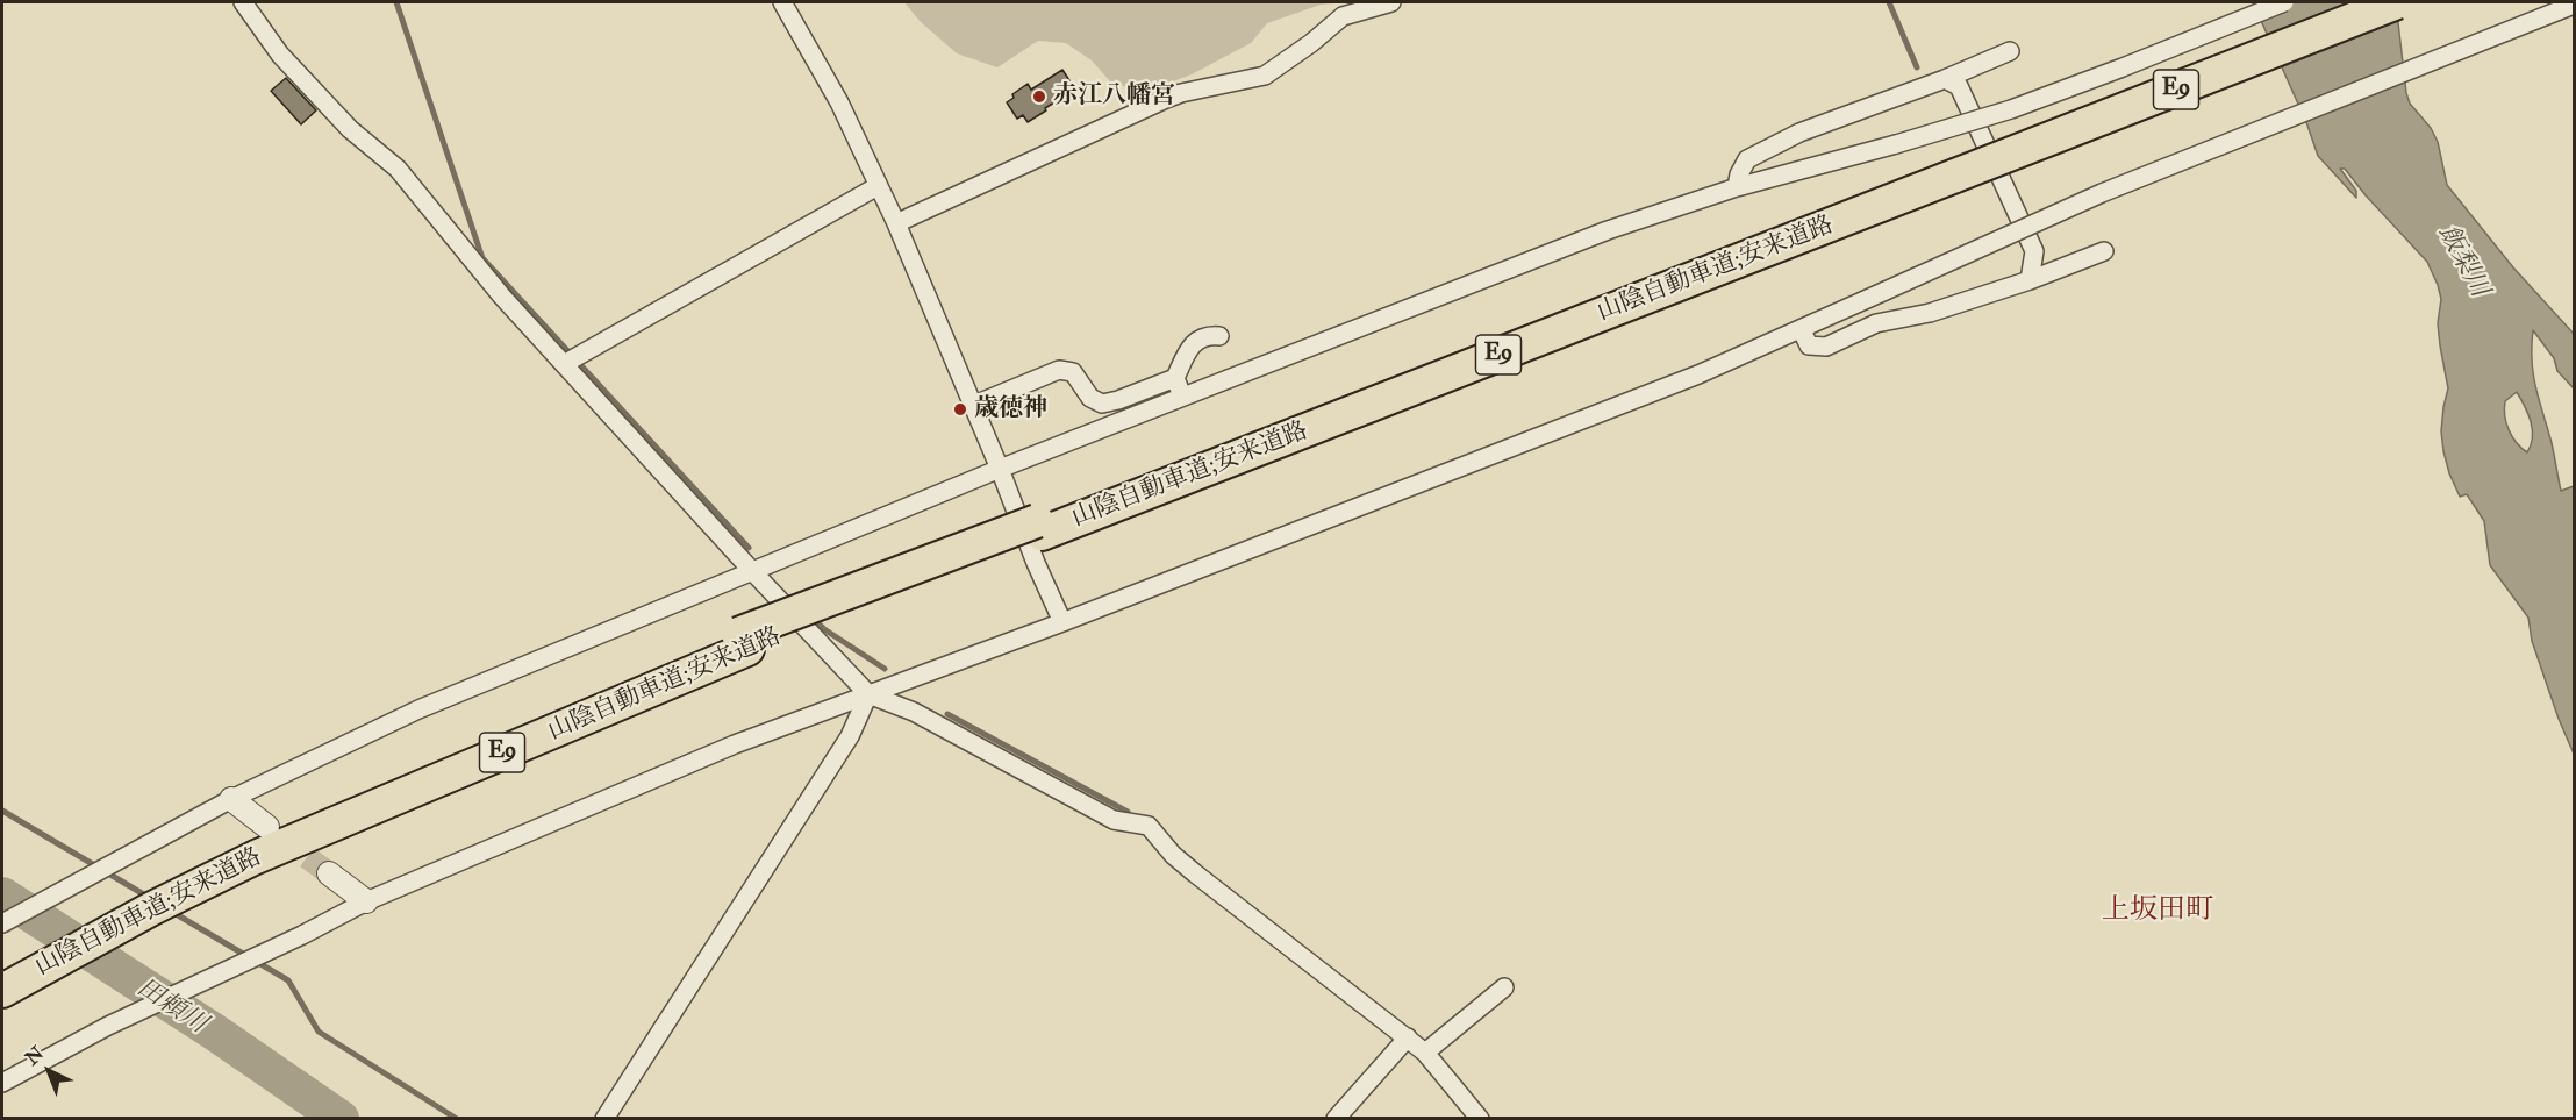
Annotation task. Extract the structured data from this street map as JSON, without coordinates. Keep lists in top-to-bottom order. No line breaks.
{"streets":{"highway":["E9","山陰自動車道;安来道路"]},"districts":["上坂田町"],"water":["飯梨川","田頼川"],"places":["赤江八幡宮","歳徳神"],"north":"top left"}
